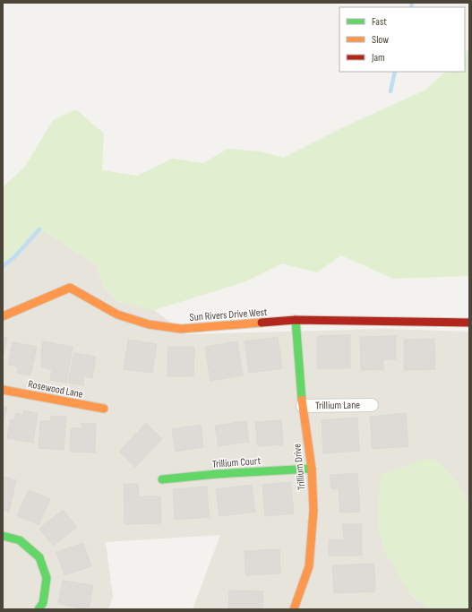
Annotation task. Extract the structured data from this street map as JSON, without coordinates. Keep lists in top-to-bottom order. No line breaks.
{"streets":{"street":["Sun Rivers Drive West","Rosewood Lane","Trillium Lane","Trillium Court","Trillium Drive"]},"crossings":[["Sun Rivers Drive West","Trillium Drive"],["Trillium Lane","Trillium Drive"],["Trillium Court","Trillium Drive"]],"legend":["Fast","Slow","Jam"]}
